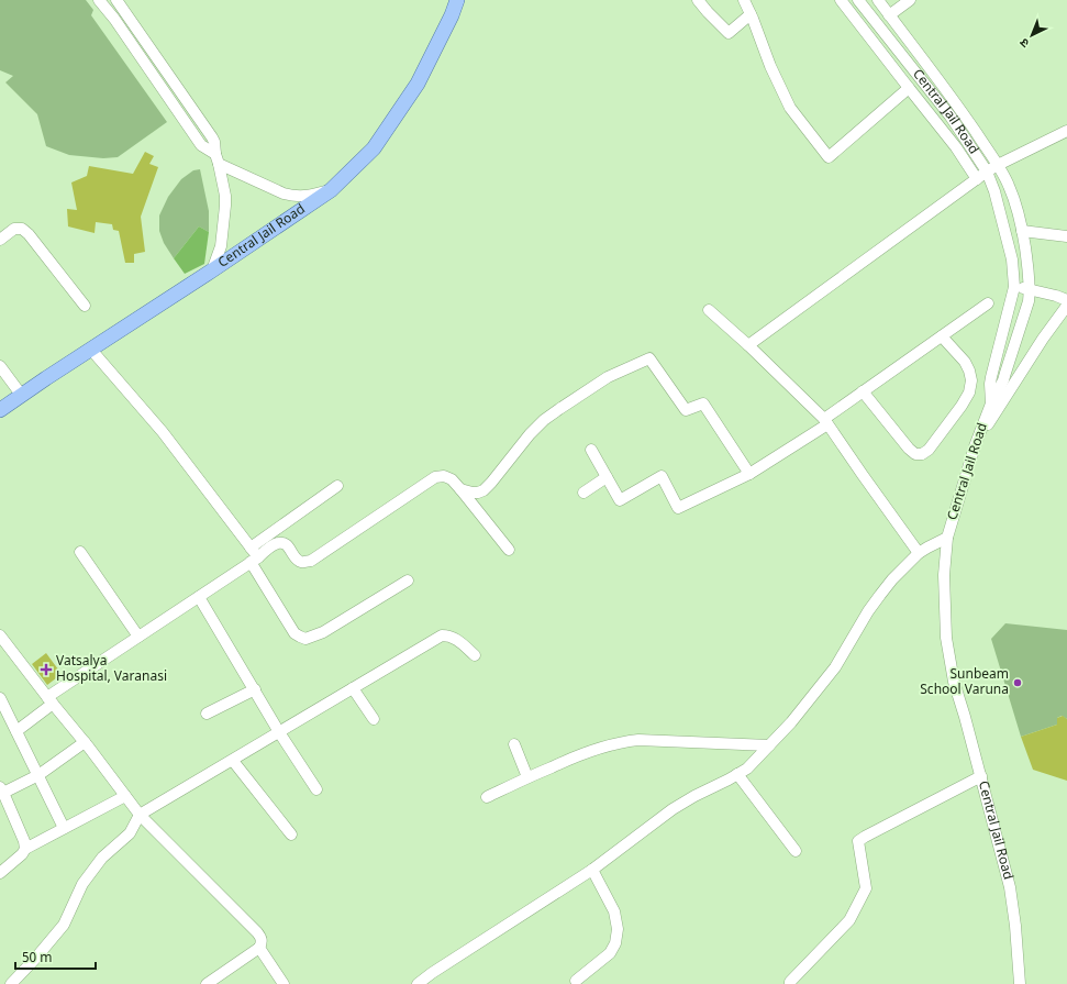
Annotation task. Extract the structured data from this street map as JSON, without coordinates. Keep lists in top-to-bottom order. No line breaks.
{"streets":{"main road":["Central Jail Road"]},"places":{"health":["Vatsalya Hospital, Varanasi"],"other":["Sunbeam School Varuna"]},"scale_bar":"50 m","north":"bottom left"}
